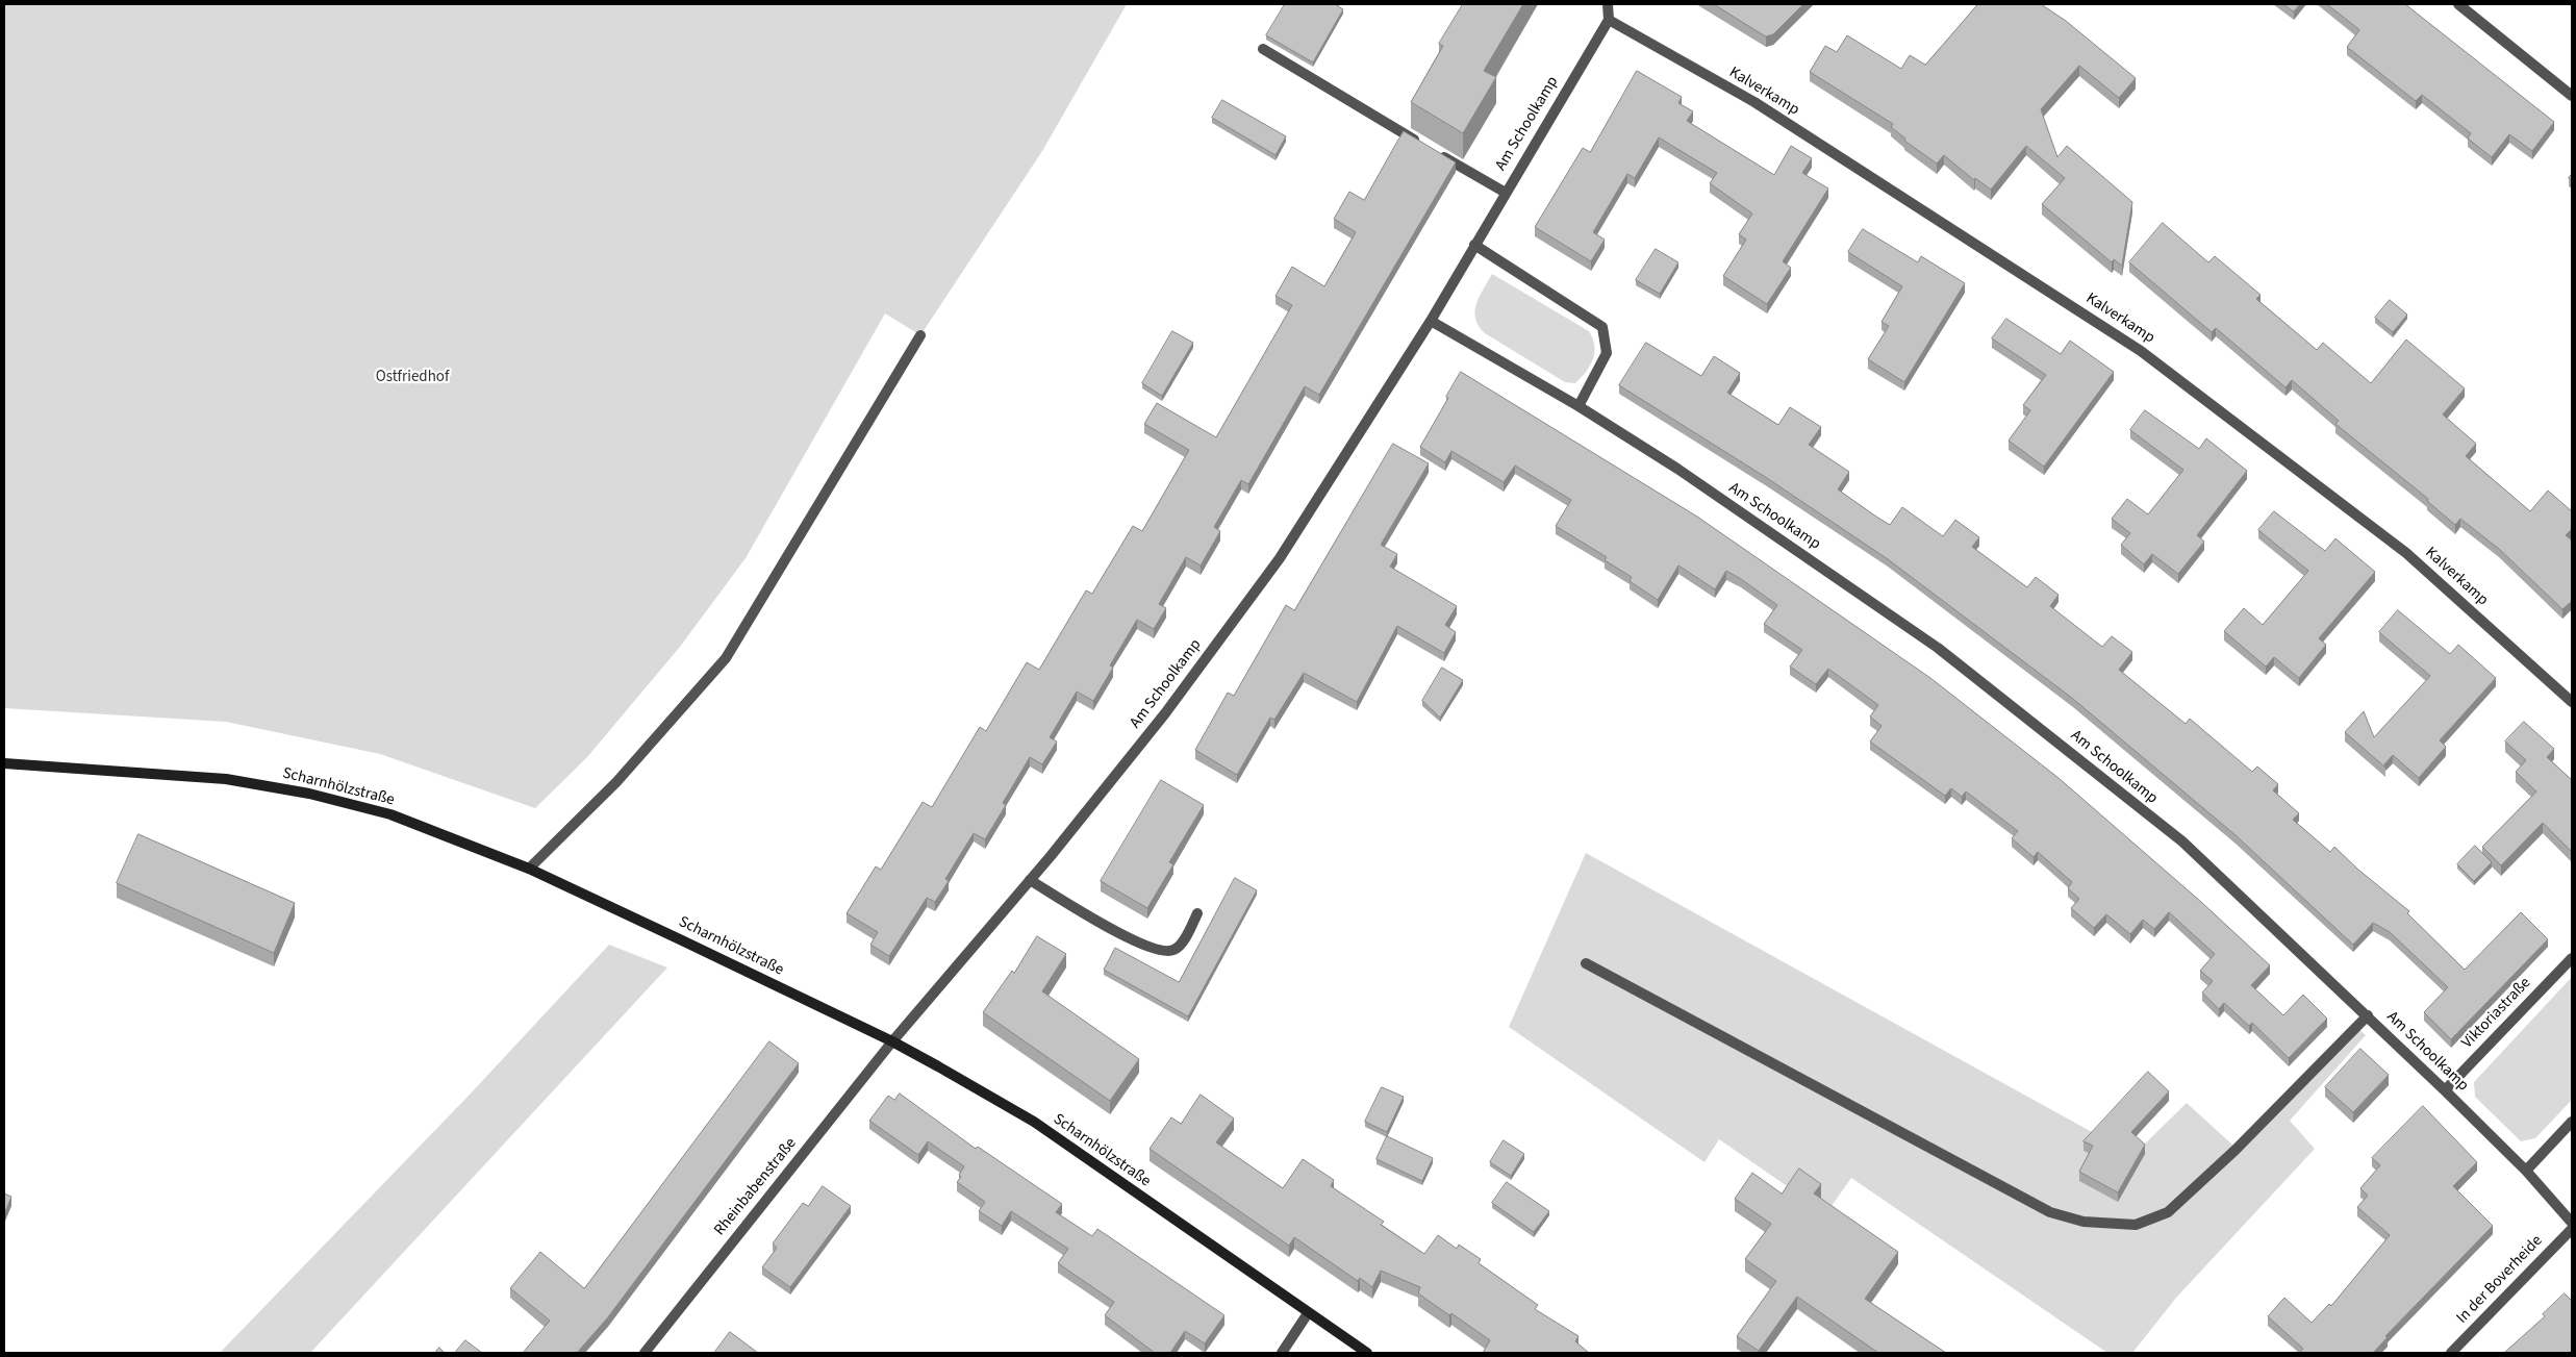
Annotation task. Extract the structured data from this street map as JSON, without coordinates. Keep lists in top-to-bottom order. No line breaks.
{"streets":{"main road":["Scharnhölzstraße"],"street":["Kalverkamp","Am Schoolkamp","Viktoriastraße","Rheinbabenstraße","In der Boverheide"]},"crossings":[["Kalverkamp","Am Schoolkamp"],["Am Schoolkamp","Scharnhölzstraße"],["Am Schoolkamp","Viktoriastraße"],["Am Schoolkamp","Rheinbabenstraße"],["Scharnhölzstraße","Rheinbabenstraße"]],"parks":["Ostfriedhof"]}
